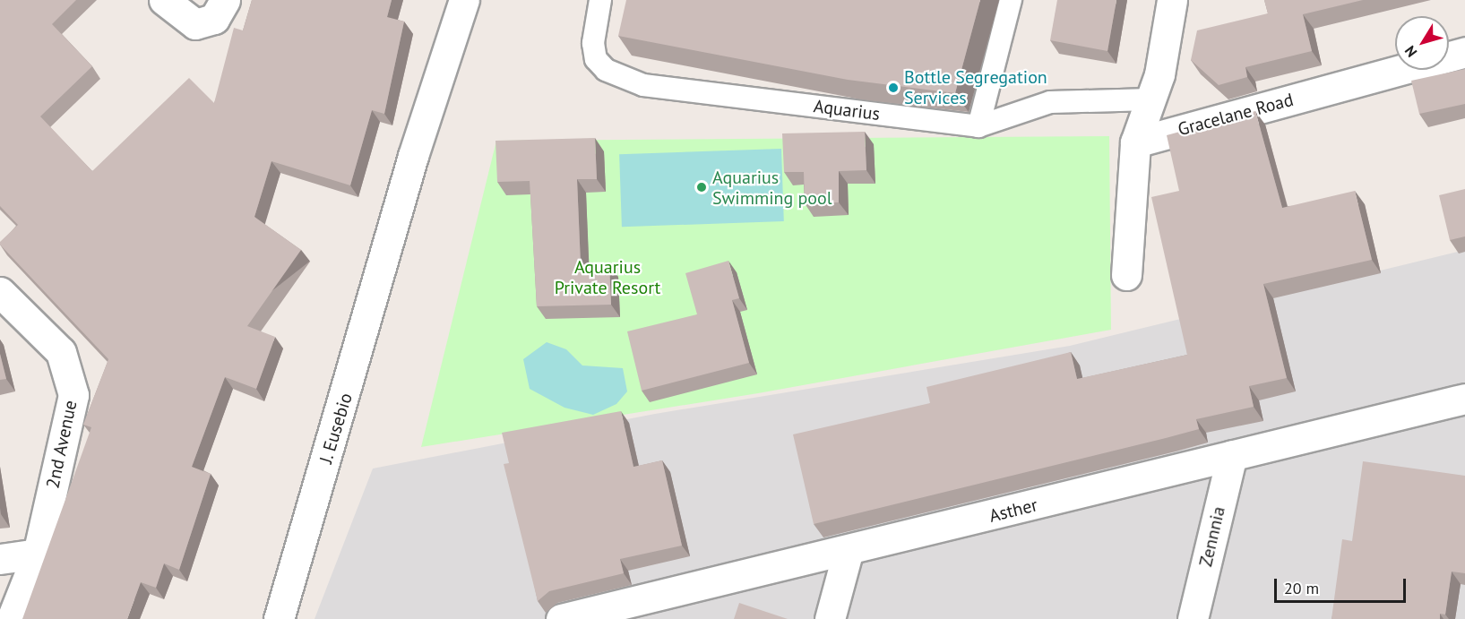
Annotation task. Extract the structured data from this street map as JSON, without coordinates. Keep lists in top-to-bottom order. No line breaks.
{"streets":{"street":["Gracelane Road","J. Eusebio","2nd Avenue","Asther","Zennnia"],"lane":["Aquarius"]},"crossings":[["Asther","Zennnia"]],"parks":["Aquarius Private Resort"],"places":["Bottle Segregation Services","Aquarius Swimming pool"],"scale_bar":"20 m","north":"bottom left"}
